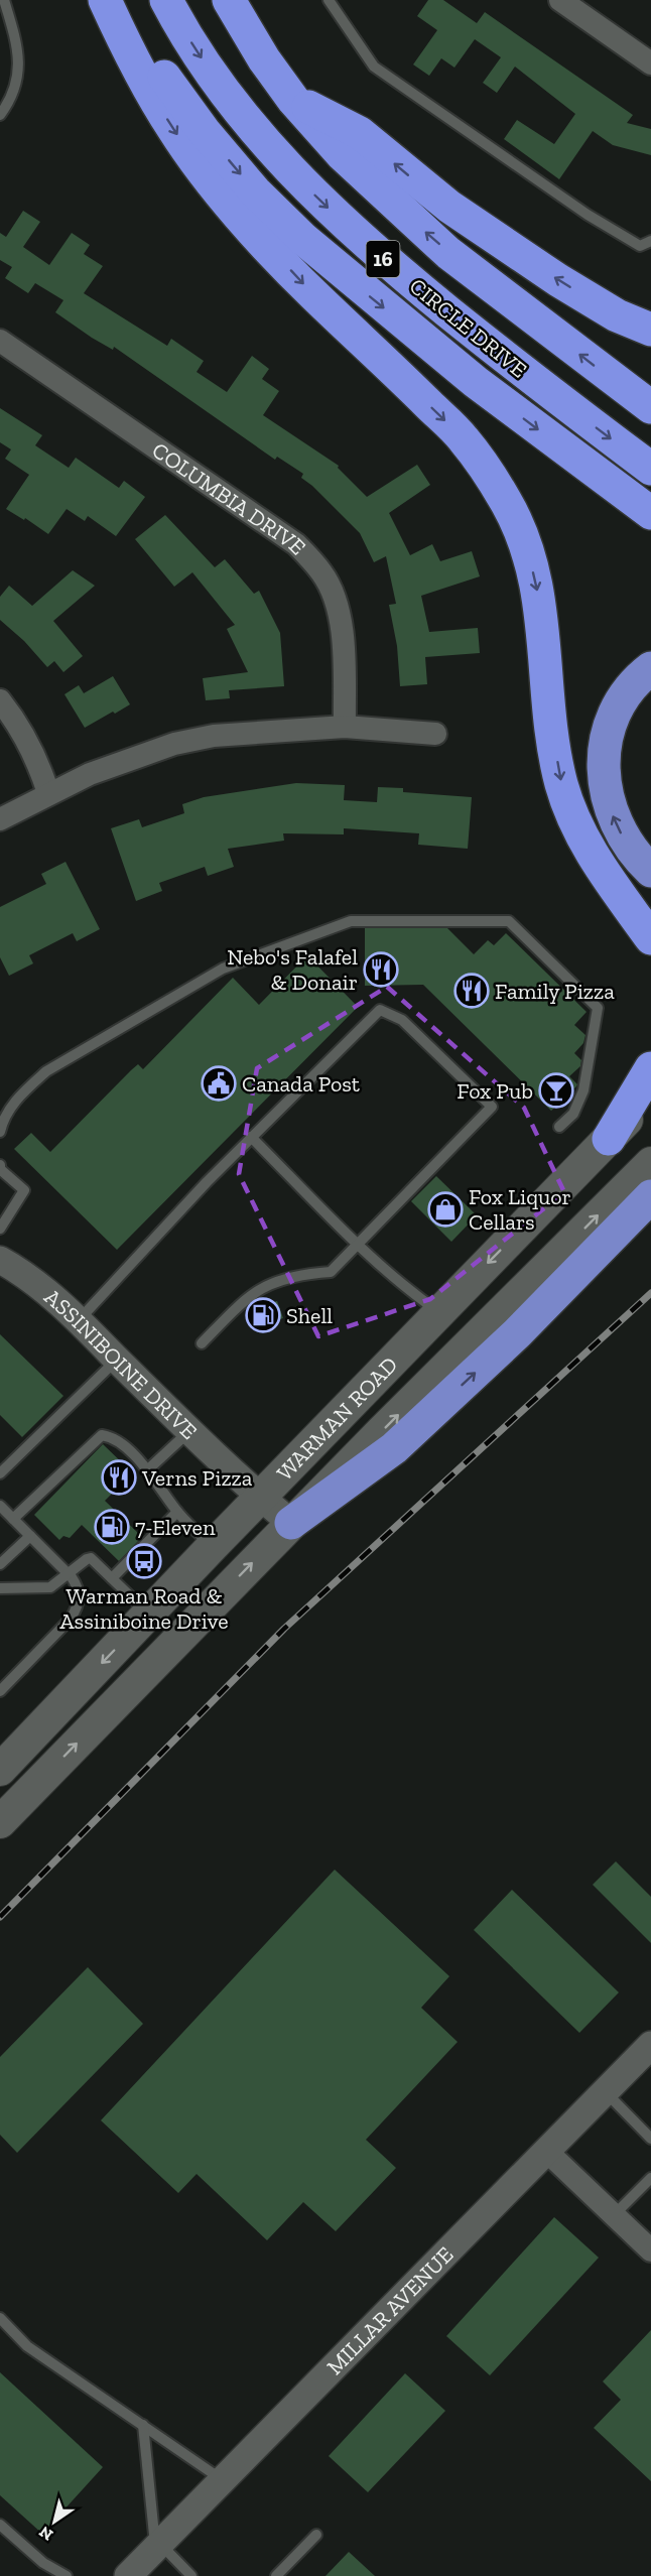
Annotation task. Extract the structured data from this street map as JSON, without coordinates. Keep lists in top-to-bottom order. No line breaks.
{"streets":{"highway":["16","CIRCLE DRIVE"],"main road":["WARMAN ROAD"],"street":["COLUMBIA DRIVE","ASSINIBOINE DRIVE","MILLAR AVENUE"]},"crossings":[["ASSINIBOINE DRIVE","WARMAN ROAD"]],"places":{"restaurant":["Nebo's Falafel & Donair","Family Pizza","Verns Pizza"],"public building":["Canada Post"],"bar":["Fox Pub"],"shop":["Fox Liquor Cellars"],"fuel station":["Shell","7-Eleven"],"bus stop":["Warman Road & Assiniboine Drive"]},"north":"bottom left"}
